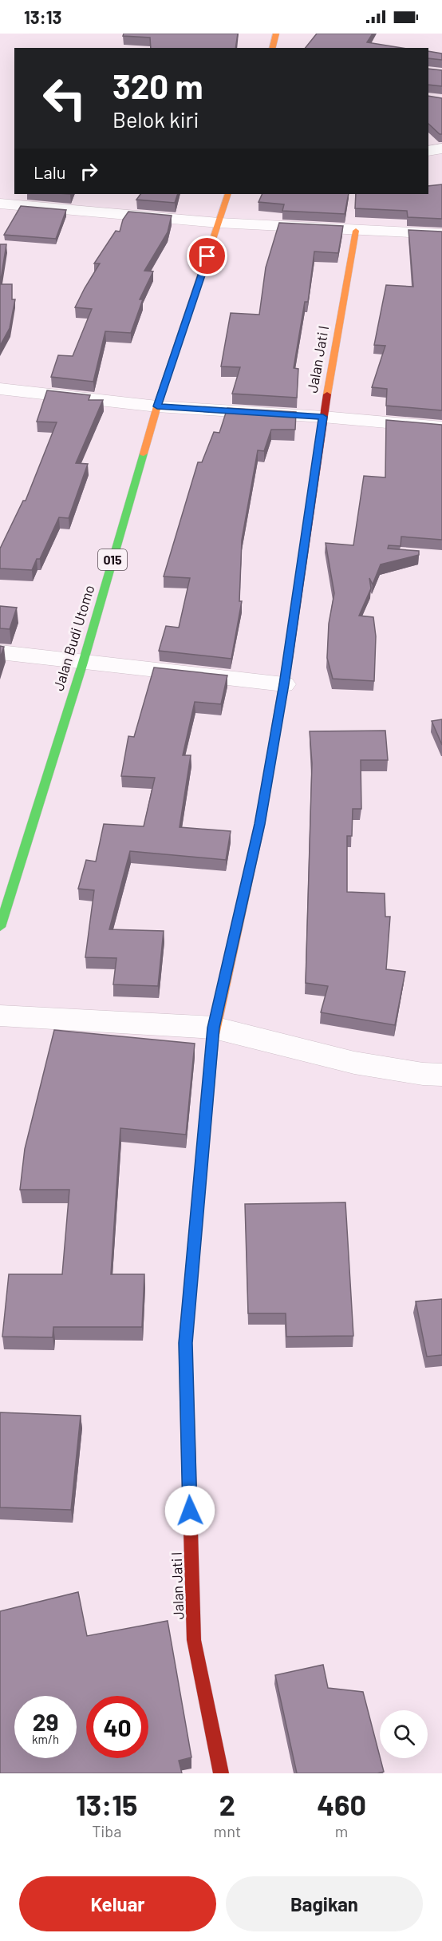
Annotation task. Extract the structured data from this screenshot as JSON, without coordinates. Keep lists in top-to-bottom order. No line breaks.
{"streets":{"street":["Jalan Jati I","015","Jalan Budi Utomo"]},"page":{"status":"13:13","turn":["320 m","Belok kiri"],"then":"Lalu","speed":"29 km/h","limit":"40","eta":["13:15","Tiba","2","mnt","460","m"],"buttons":["Keluar","Bagikan"]}}
